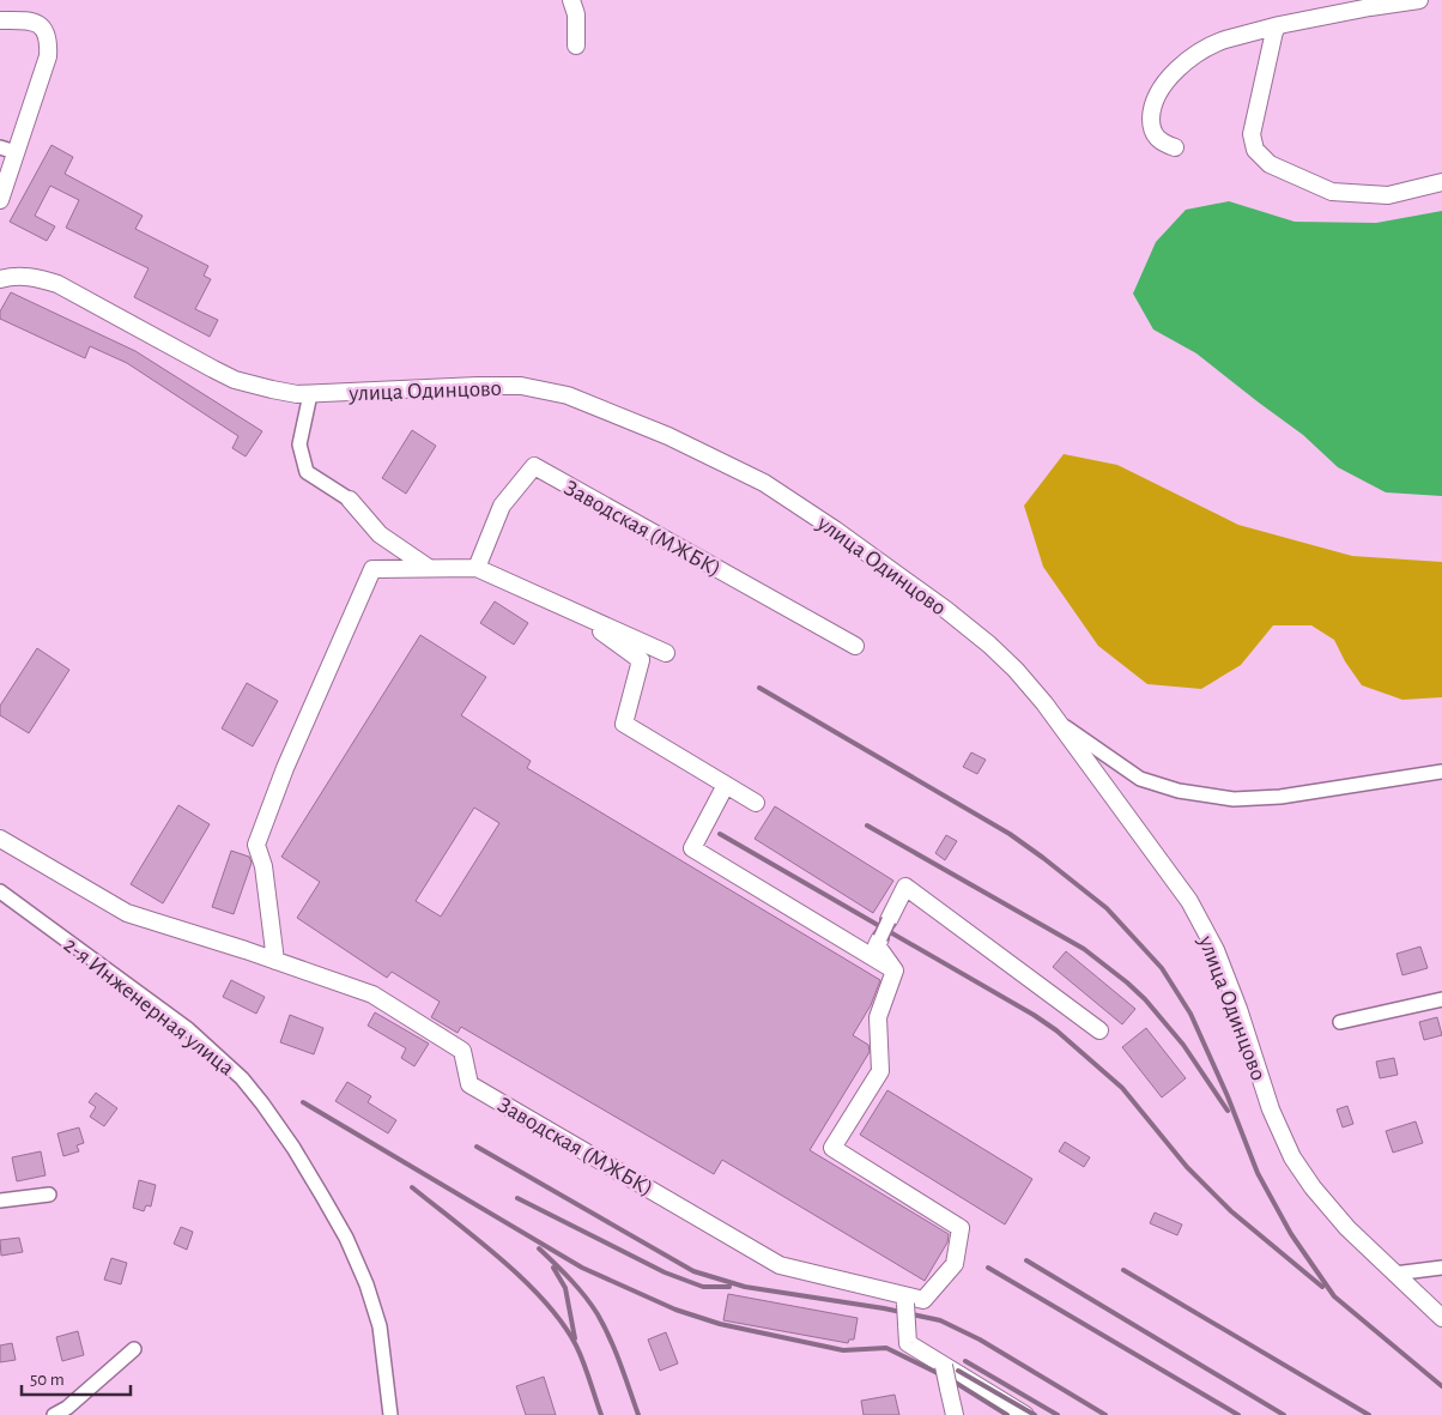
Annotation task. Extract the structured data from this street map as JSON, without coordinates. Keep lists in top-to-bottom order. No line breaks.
{"streets":{"street":["улица Одинцово","Заводская (МЖБК)","2-я Инженерная улица"]},"scale_bar":"50 m"}
